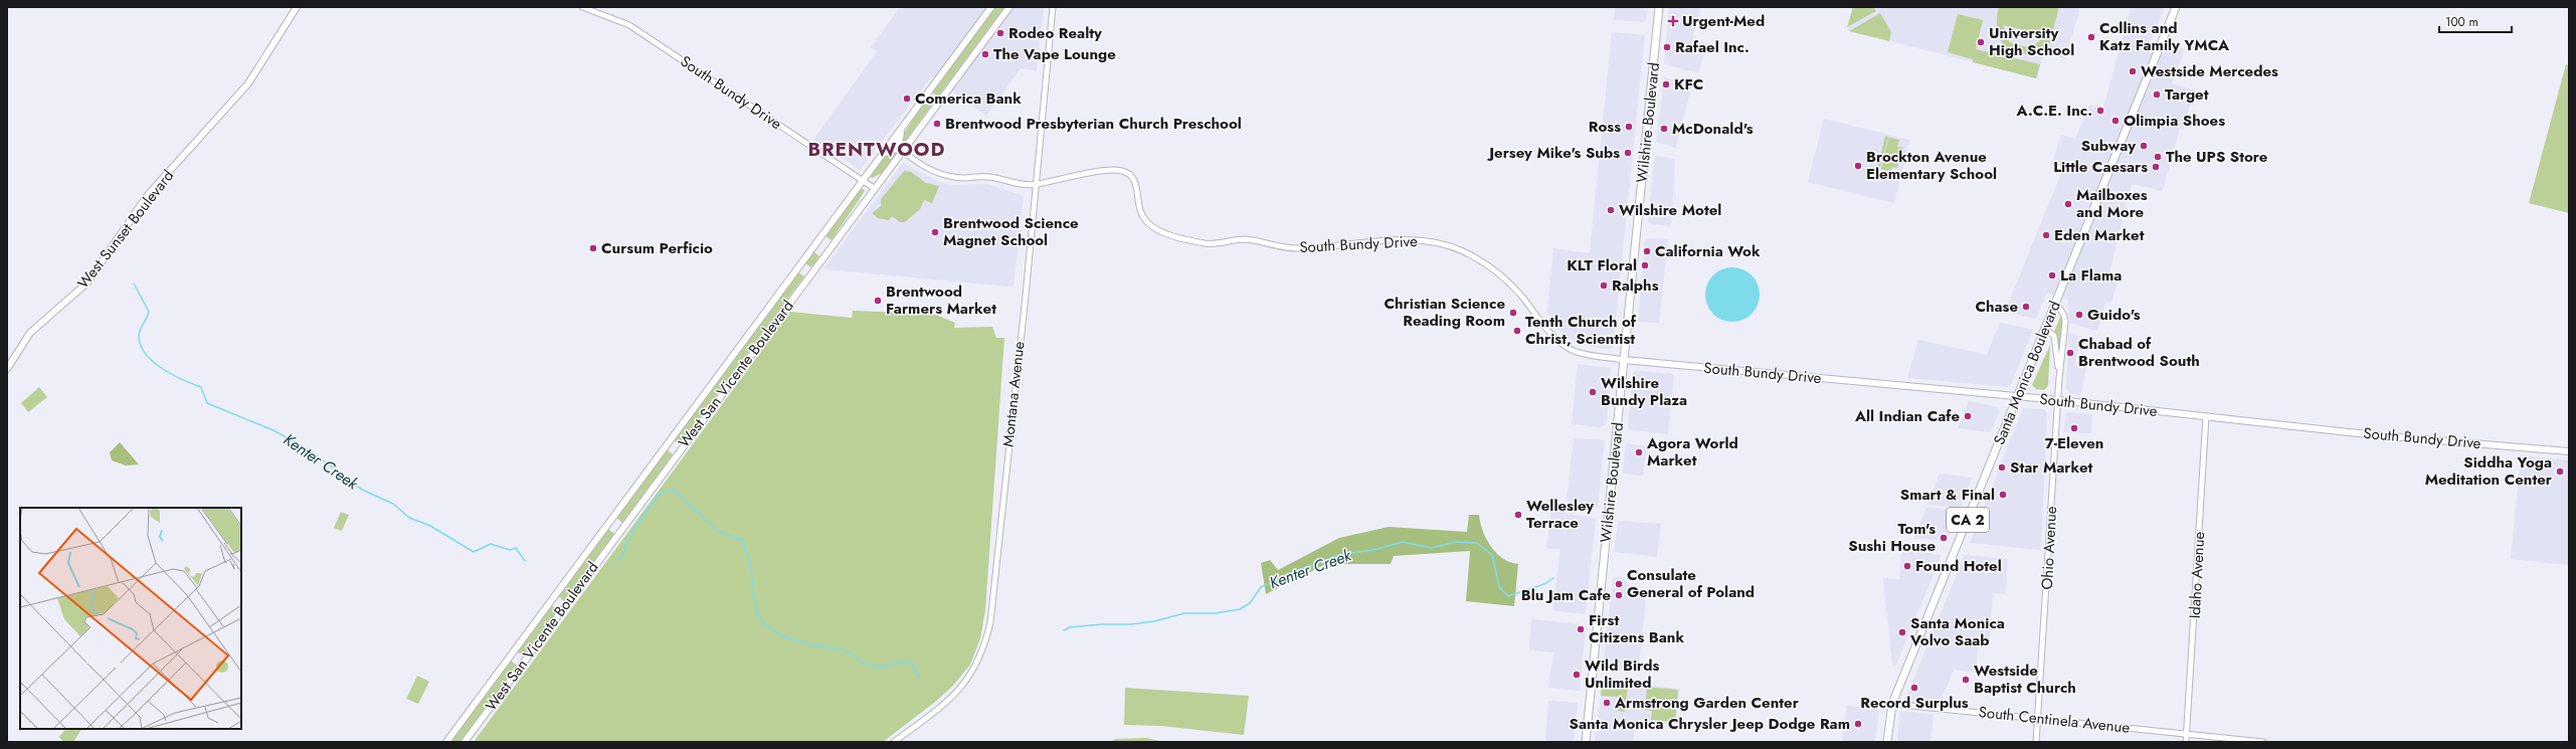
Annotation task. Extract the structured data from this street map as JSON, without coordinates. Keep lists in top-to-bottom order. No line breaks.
{"streets":{"main road":["South Bundy Drive","Wilshire Boulevard","West Sunset Boulevard","Santa Monica Boulevard","West San Vicente Boulevard","CA 2"],"street":["Montana Avenue","Ohio Avenue","Idaho Avenue","South Centinela Avenue"]},"crossings":[["South Bundy Drive","Wilshire Boulevard"],["South Bundy Drive","Santa Monica Boulevard"],["South Bundy Drive","West San Vicente Boulevard"],["South Bundy Drive","Montana Avenue"],["South Bundy Drive","Ohio Avenue"],["South Bundy Drive","Idaho Avenue"],["Santa Monica Boulevard","Ohio Avenue"],["Santa Monica Boulevard","South Centinela Avenue"],["Ohio Avenue","South Centinela Avenue"],["Idaho Avenue","South Centinela Avenue"]],"districts":["BRENTWOOD"],"water":["Kenter Creek"],"places":{"health":["Urgent-Med"],"other":["Rodeo Realty","Collins and Katz Family YMCA","University High School","Rafael Inc.","The Vape Lounge","Westside Mercedes","KFC","Target","Comerica Bank","A.C.E. Inc.","Olimpia Shoes","Brentwood Presbyterian Church Preschool","Ross","McDonald's","Subway","Jersey Mike's Subs","The UPS Store","Brockton Avenue Elementary School","Little Caesars","Mailboxes and More","Wilshire Motel","Brentwood Science Magnet School","Eden Market","Cursum Perficio","California Wok","KLT Floral","La Flama","Ralphs","Brentwood Farmers Market","Chase","Christian Science Reading Room","Guido's","Tenth Church of Christ, Scientist","Chabad of Brentwood South","Wilshire Bundy Plaza","All Indian Cafe","7-Eleven","Agora World Market","Star Market","Siddha Yoga Meditation Center","Smart & Final","Wellesley Terrace","Tom's Sushi House","Found Hotel","Consulate General of Poland","Blu Jam Cafe","First Citizens Bank","Santa Monica Volvo Saab","Wild Birds Unlimited","Westside Baptist Church","Record Surplus","Armstrong Garden Center","Santa Monica Chrysler Jeep Dodge Ram"]},"scale_bar":"100 m"}
